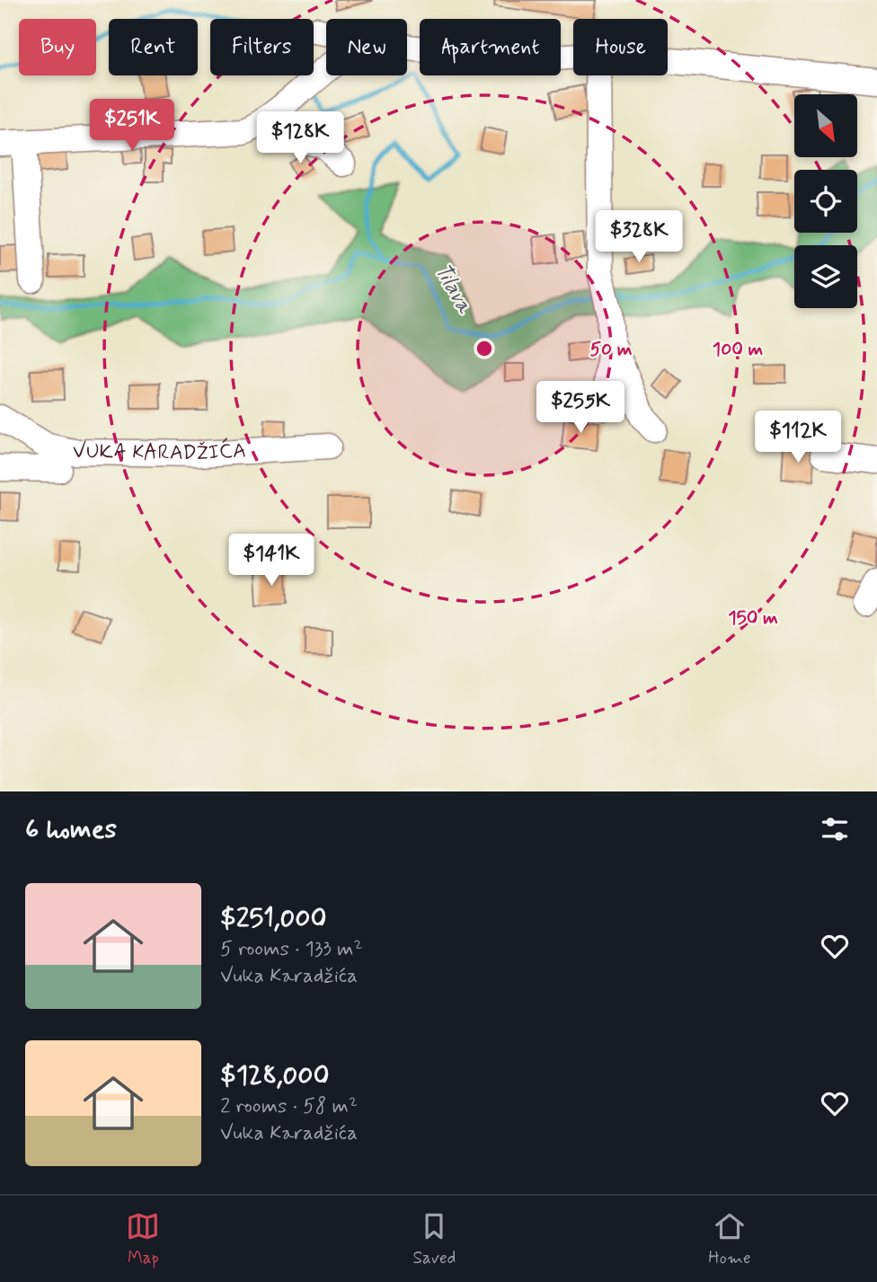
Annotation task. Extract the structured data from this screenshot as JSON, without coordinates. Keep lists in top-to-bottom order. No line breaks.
{"streets":{"street":["VUKA KARADŽIĆA"]},"water":["Tilava"],"north":"bottom right","page":{"chip":["Buy","Rent","Filters","New","Apartment","House"],"price":["$251K","$128K","$328K","$255K","$112K","$141K"],"heading":"6 homes","list":[{"name":"$251,000","note":"5 rooms · 133 m² · Vuka Karadžića"},{"name":"$128,000","note":"2 rooms · 58 m² · Vuka Karadžića"}],"tabs":["Map","Saved","Home"]},"rings":["50 m","100 m","150 m"]}
